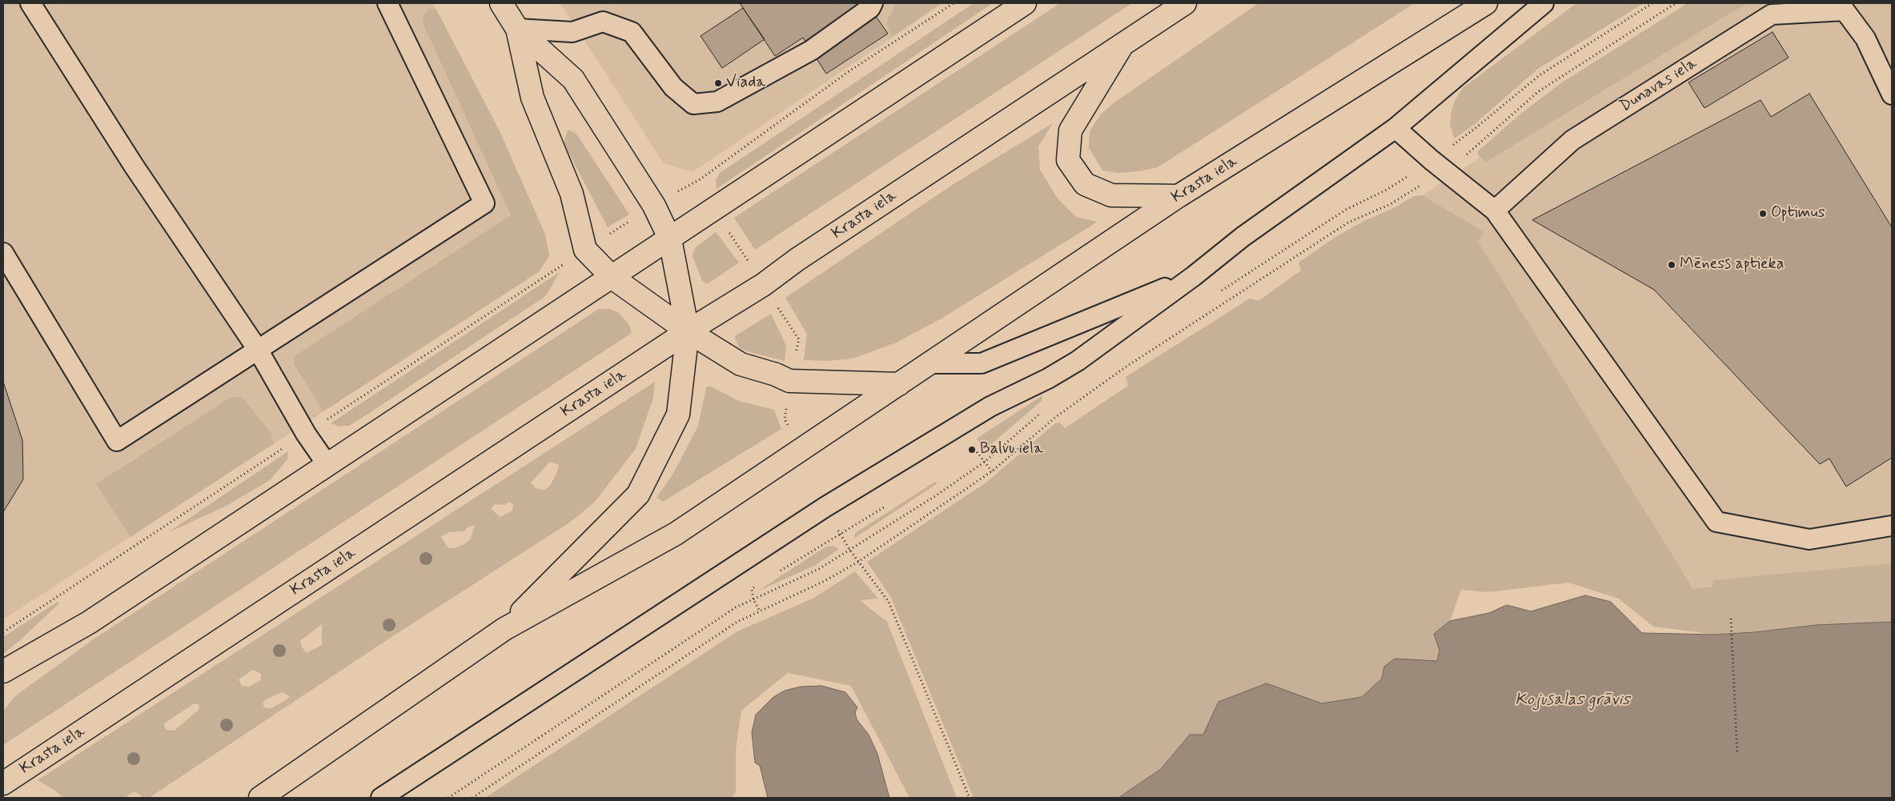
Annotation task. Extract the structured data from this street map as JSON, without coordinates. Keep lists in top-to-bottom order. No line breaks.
{"streets":{"main road":["Krasta iela"],"lane":["Dunavas iela"]},"water":["Kojusalas grāvis"],"places":["Viada","Optimus","Mēness aptieka","Balvu iela"]}
